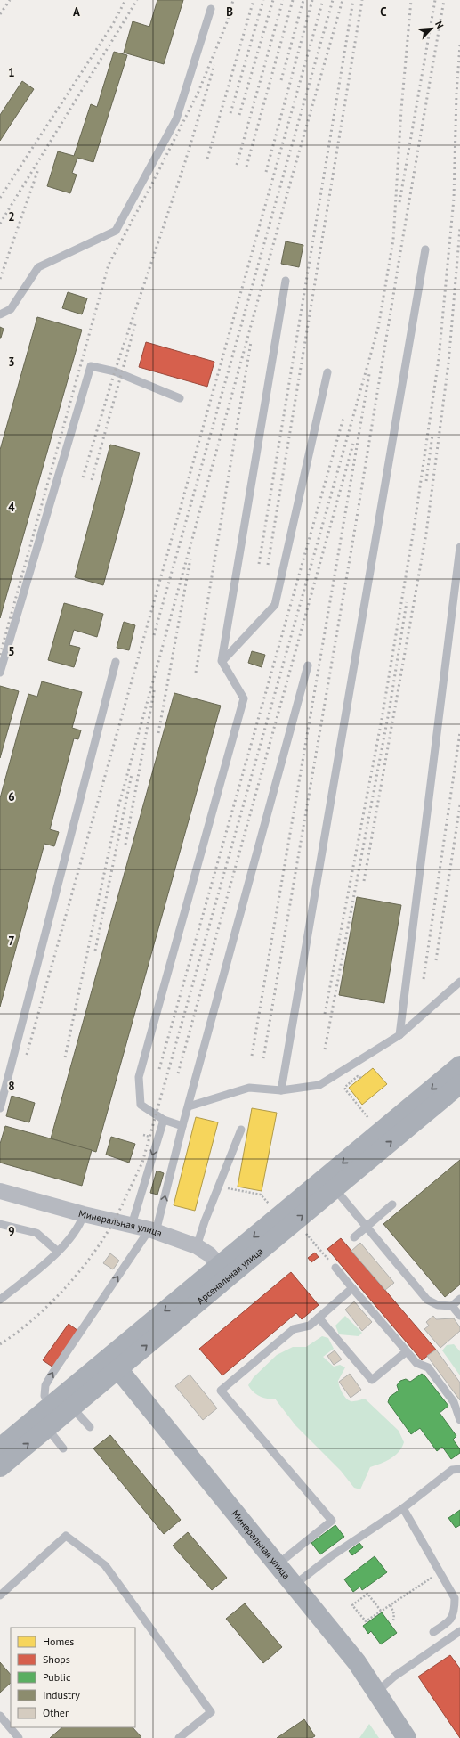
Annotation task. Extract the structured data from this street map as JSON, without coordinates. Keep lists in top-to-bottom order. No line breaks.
{"streets":{"street":["Минеральная улица","Арсенальная улица"]},"crossings":[["Минеральная улица","Арсенальная улица"]],"legend":["Homes","Shops","Public","Industry","Other"],"north":"top right","grid":{"columns":["A","B","C"],"rows":["1","2","3","4","5","6","7","8","9"]}}
